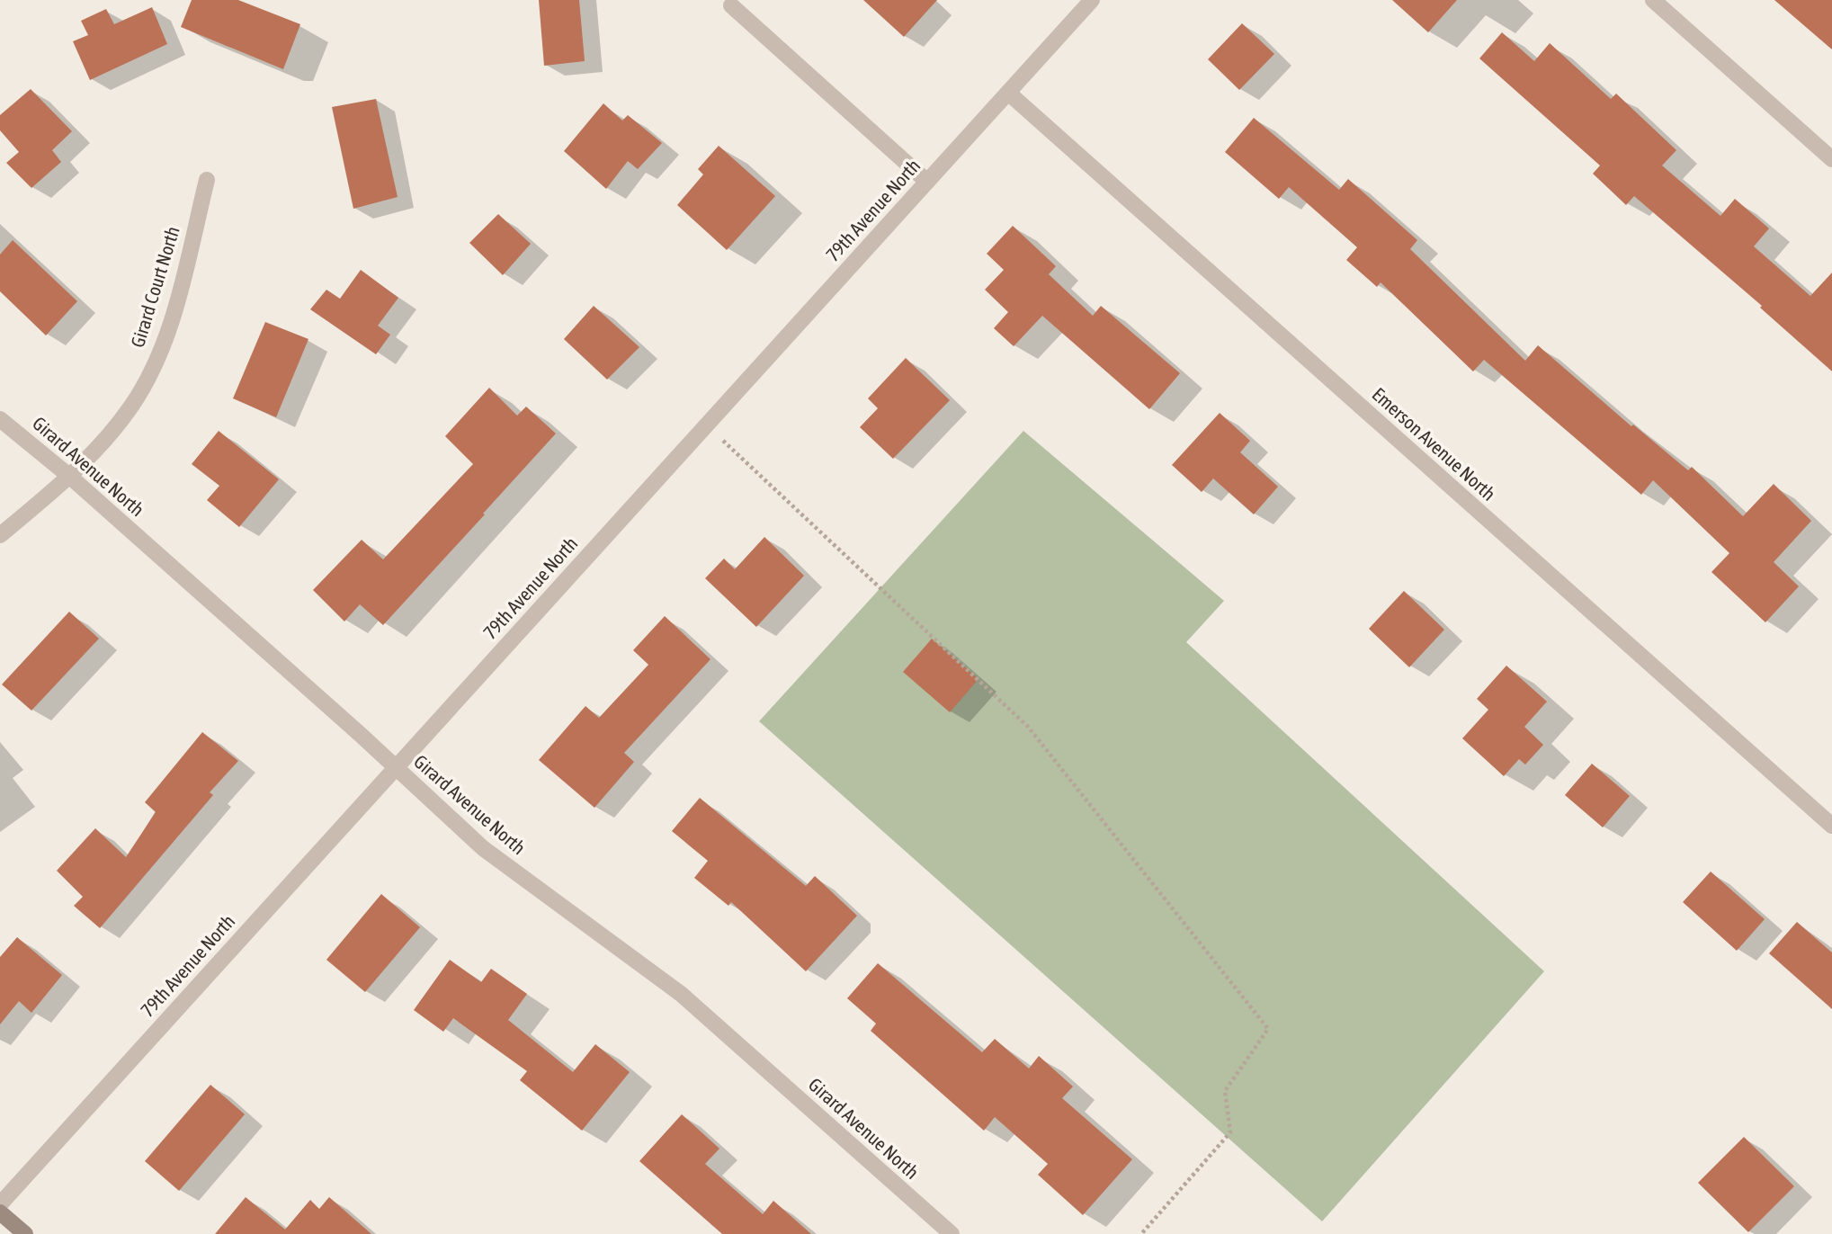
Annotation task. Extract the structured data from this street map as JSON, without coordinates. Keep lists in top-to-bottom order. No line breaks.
{"streets":{"street":["79th Avenue North","Girard Court North","Emerson Avenue North","Girard Avenue North"]},"crossings":[["79th Avenue North","Emerson Avenue North"],["79th Avenue North","Girard Avenue North"],["Girard Court North","Girard Avenue North"]]}
